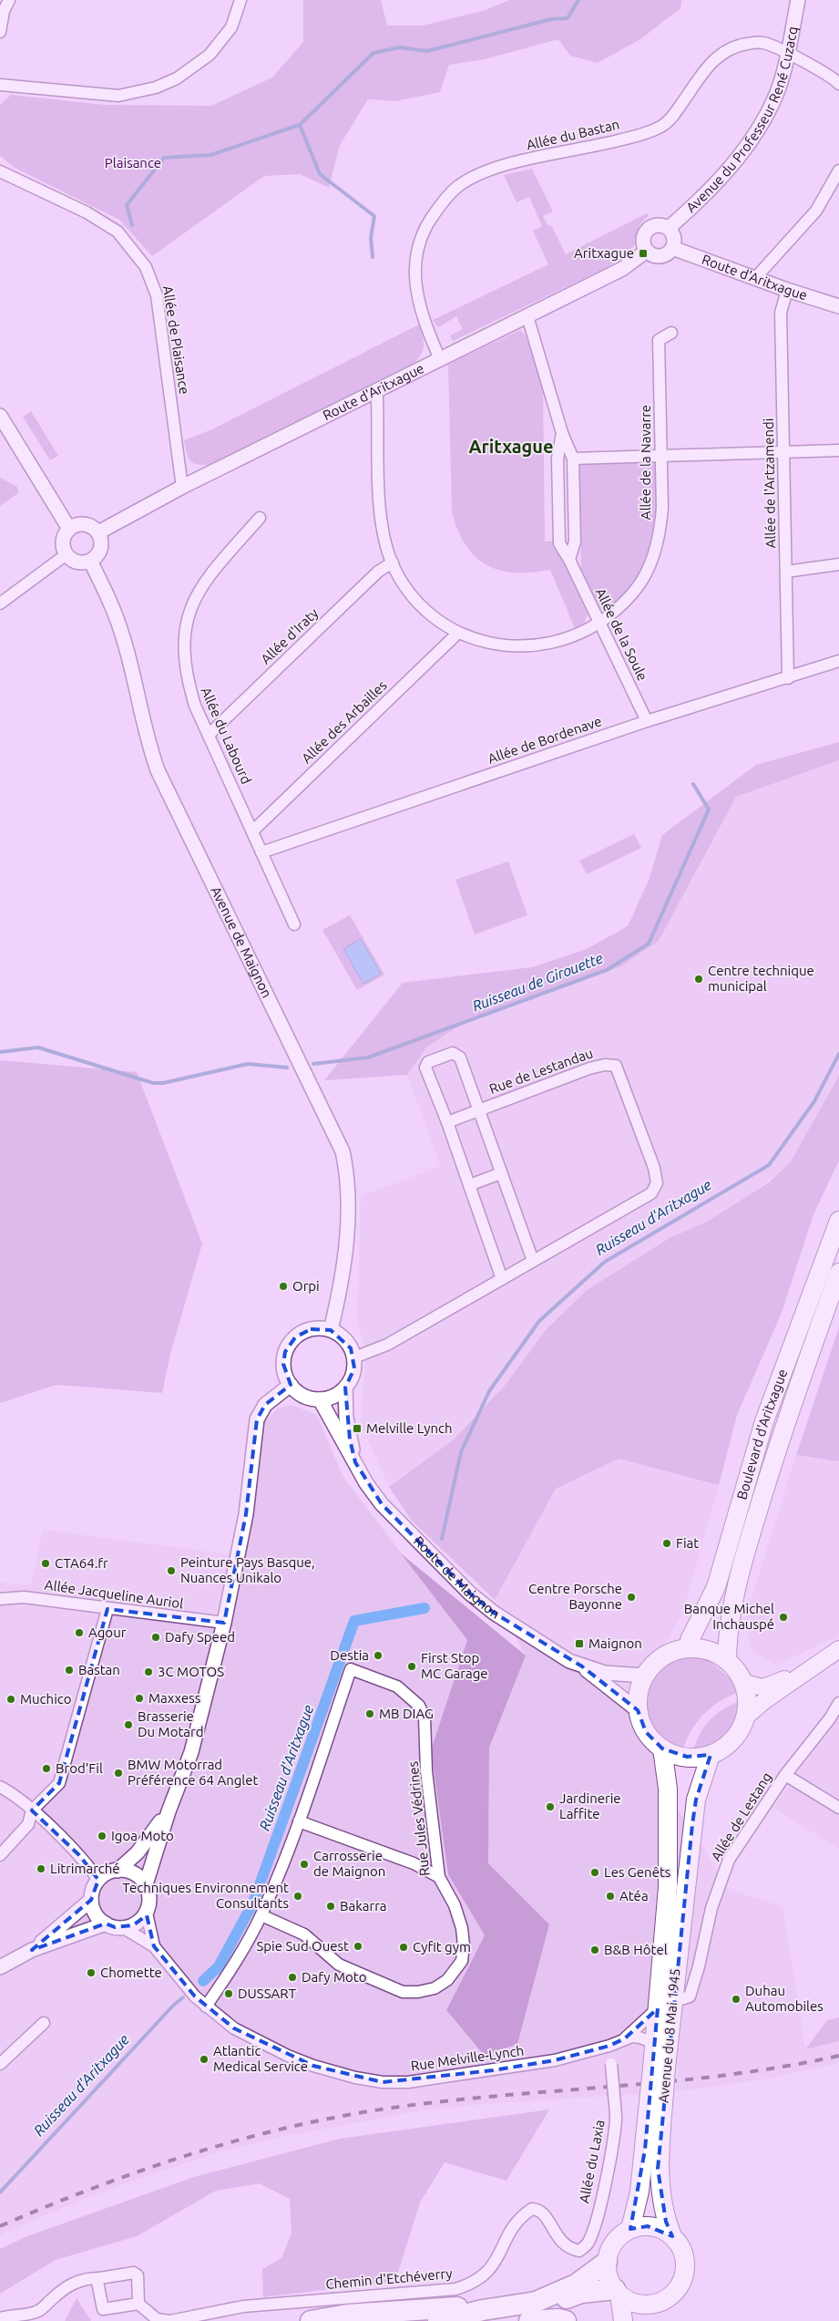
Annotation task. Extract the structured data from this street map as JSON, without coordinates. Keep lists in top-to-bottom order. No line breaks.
{"streets":{"main road":["Boulevard d'Aritxague","Avenue du 8 Mai 1945"],"street":["Avenue du Professeur René Cuzacq","Allée du Bastan","Route d'Aritxague","Allée de Plaisance","Allée de la Navarre","Allée de l'Artzamendi","Allée de la Soule","Allée d'Iraty","Allée des Arbailles","Allée du Labourd","Allée de Bordenave","Avenue de Maignon","Rue de Lestandau","Route de Maignon","Allée Jacqueline Auriol","Allée de Lestang","Rue Jules Védrines","Rue Melville-Lynch","Allée du Laxia","Chemin d'Etchéverry"]},"crossings":[["Avenue du Professeur René Cuzacq","Allée du Bastan"],["Avenue du Professeur René Cuzacq","Route d'Aritxague"],["Allée du Bastan","Route d'Aritxague"],["Route d'Aritxague","Allée de Plaisance"],["Route d'Aritxague","Allée de la Navarre"],["Route d'Aritxague","Allée de l'Artzamendi"],["Route d'Aritxague","Allée de la Soule"],["Route d'Aritxague","Avenue de Maignon"],["Allée de la Navarre","Allée de la Soule"],["Allée de la Navarre","Allée d'Iraty"],["Allée de la Navarre","Allée des Arbailles"],["Allée de l'Artzamendi","Allée de Bordenave"],["Allée de la Soule","Allée de Bordenave"],["Allée d'Iraty","Allée du Labourd"],["Allée des Arbailles","Allée du Labourd"],["Allée du Labourd","Allée de Bordenave"],["Avenue de Maignon","Rue de Lestandau"],["Avenue de Maignon","Route de Maignon"],["Rue de Lestandau","Route de Maignon"],["Boulevard d'Aritxague","Route de Maignon"],["Boulevard d'Aritxague","Avenue du 8 Mai 1945"],["Route de Maignon","Avenue du 8 Mai 1945"],["Allée de Lestang","Avenue du 8 Mai 1945"],["Allée de Lestang","Rue Melville-Lynch"],["Avenue du 8 Mai 1945","Rue Melville-Lynch"],["Rue Melville-Lynch","Allée du Laxia"],["Allée du Laxia","Chemin d'Etchéverry"]],"districts":["Aritxague"],"water":["Ruisseau de Girouette","Ruisseau d'Aritxague"],"parks":["Plaisance"],"places":{"transit":["Aritxague","Melville Lynch","Maignon"],"other":["Centre technique municipal","Orpi","Fiat","CTA64.fr","Peinture Pays Basque, Nuances Unikalo","Centre Porsche Bayonne","Banque Michel Inchauspé","Agour","Dafy Speed","Destia","First Stop MC Garage","Bastan","3C MOTOS","Maxxess","Muchico","MB DIAG","Brasserie Du Motard","Brod'Fil","BMW Motorrad Préférence 64 Anglet","Jardinerie Laffite","Igoa Moto","Carrosserie de Maignon","Litrimarché","Les Genêts","Techniques Environnement Consultants","Atéa","Bakarra","Spie Sud Ouest","Cyfit gym","B&B Hôtel","Chomette","Dafy Moto","DUSSART","Duhau Automobiles","Atlantic Medical Service"]}}
